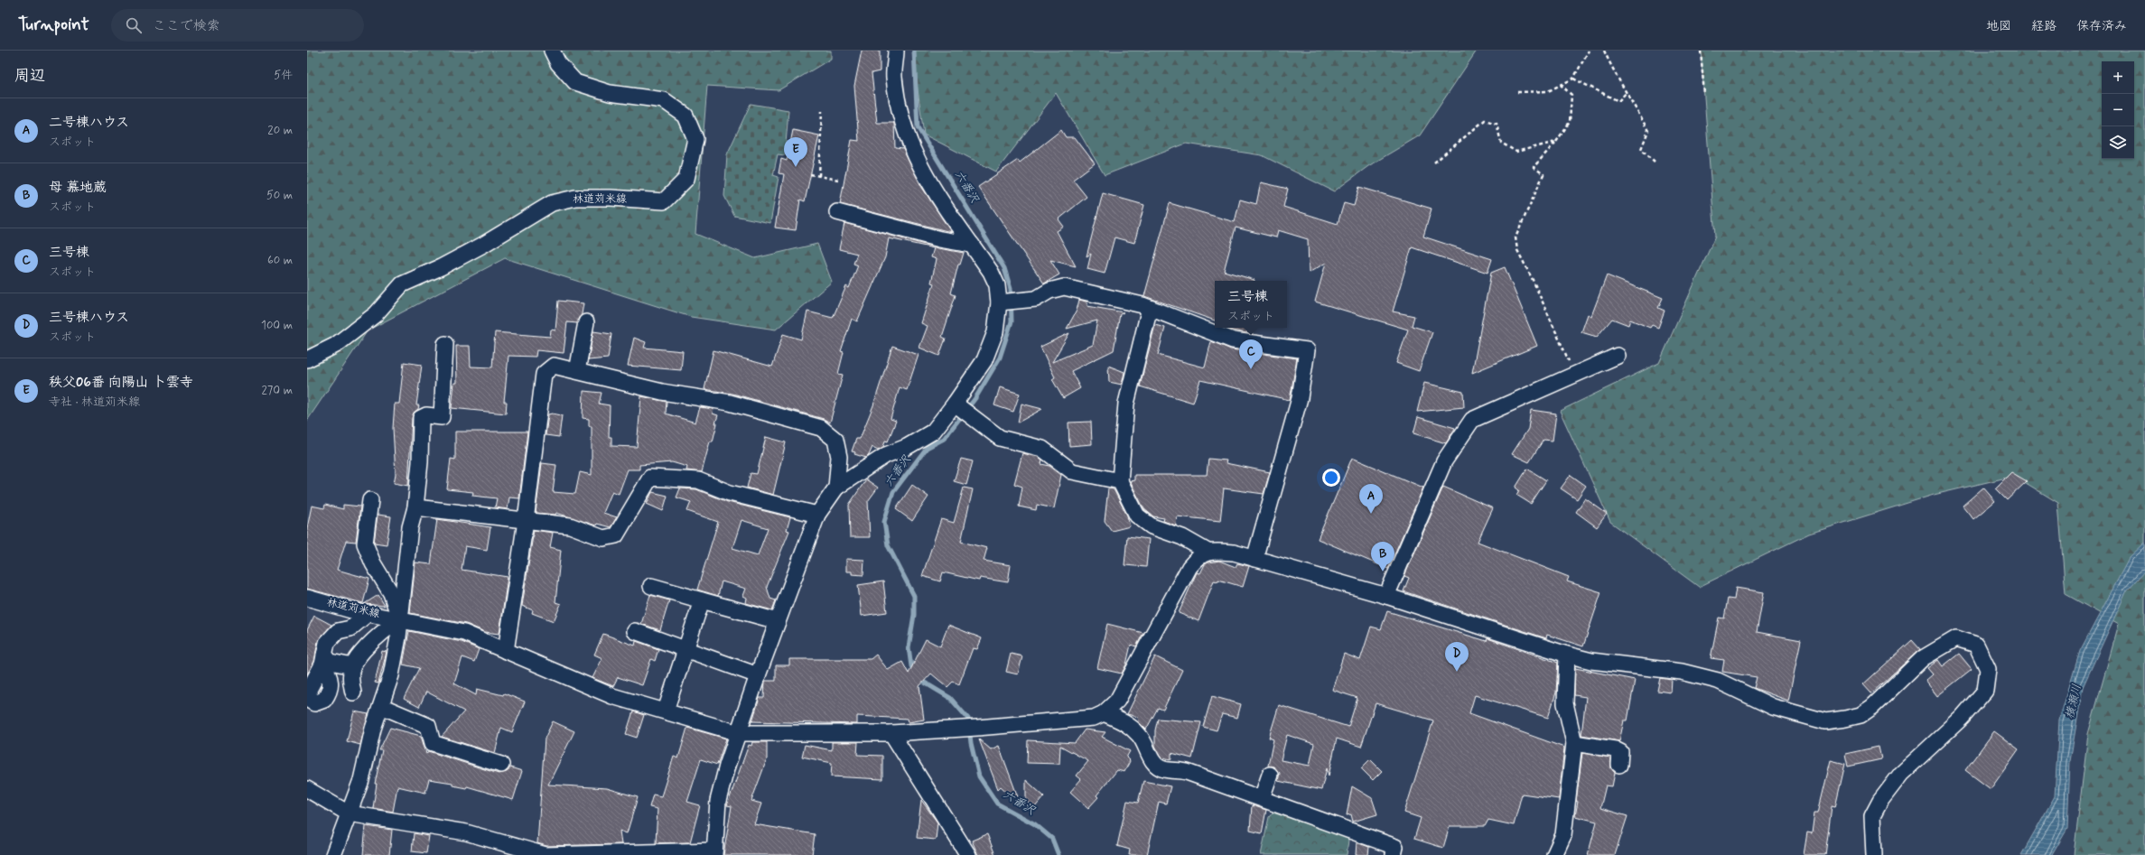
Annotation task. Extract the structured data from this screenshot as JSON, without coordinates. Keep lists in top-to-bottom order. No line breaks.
{"streets":{"street":["林道苅米線"]},"water":["六番沢","横瀬川"],"page":{"header":"Turnpoint","search":"ここで検索","nav":["地図","経路","保存済み"],"heading":["周辺","5件"],"map_buttons":["+","−"],"list":[{"mark":"A","name":"二号棟ハウス","note":"スポット","value":"20 m"},{"mark":"B","name":"母 慕地蔵","note":"スポット","value":"50 m"},{"mark":"C","name":"三号棟","note":"スポット","value":"60 m"},{"mark":"D","name":"三号棟ハウス","note":"スポット","value":"100 m"},{"mark":"E","name":"秩父06番 向陽山 卜雲寺","note":"寺社 · 林道苅米線","value":"270 m"}],"pins":["E","C","A","B","D"],"popup":["三号棟","スポット"]}}
